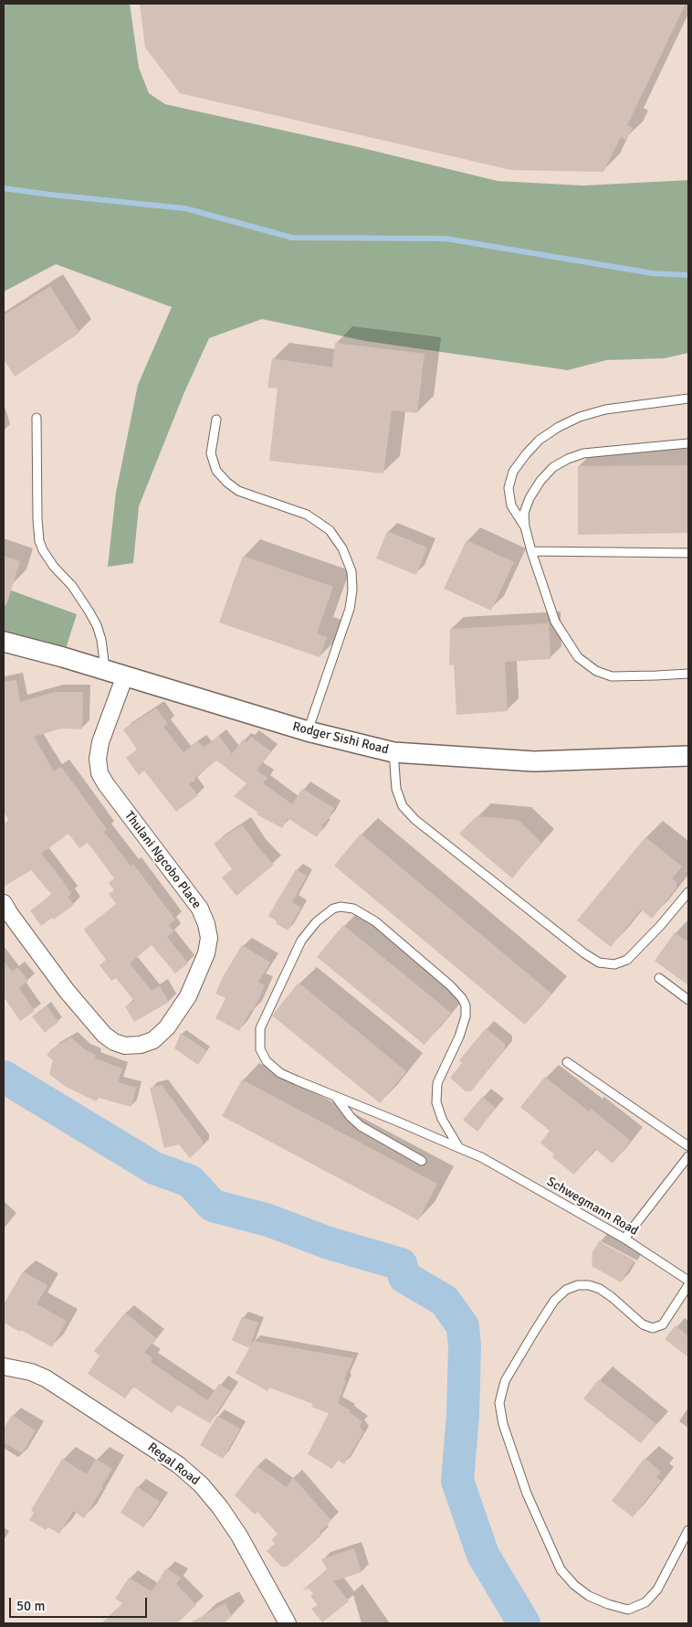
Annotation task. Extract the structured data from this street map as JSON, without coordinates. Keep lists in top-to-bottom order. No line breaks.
{"streets":{"street":["Rodger Sishi Road","Thulani Ngcobo Place","Regal Road"],"lane":["Schwegmann Road"]},"crossings":[["Rodger Sishi Road","Thulani Ngcobo Place"]],"scale_bar":"50 m"}
